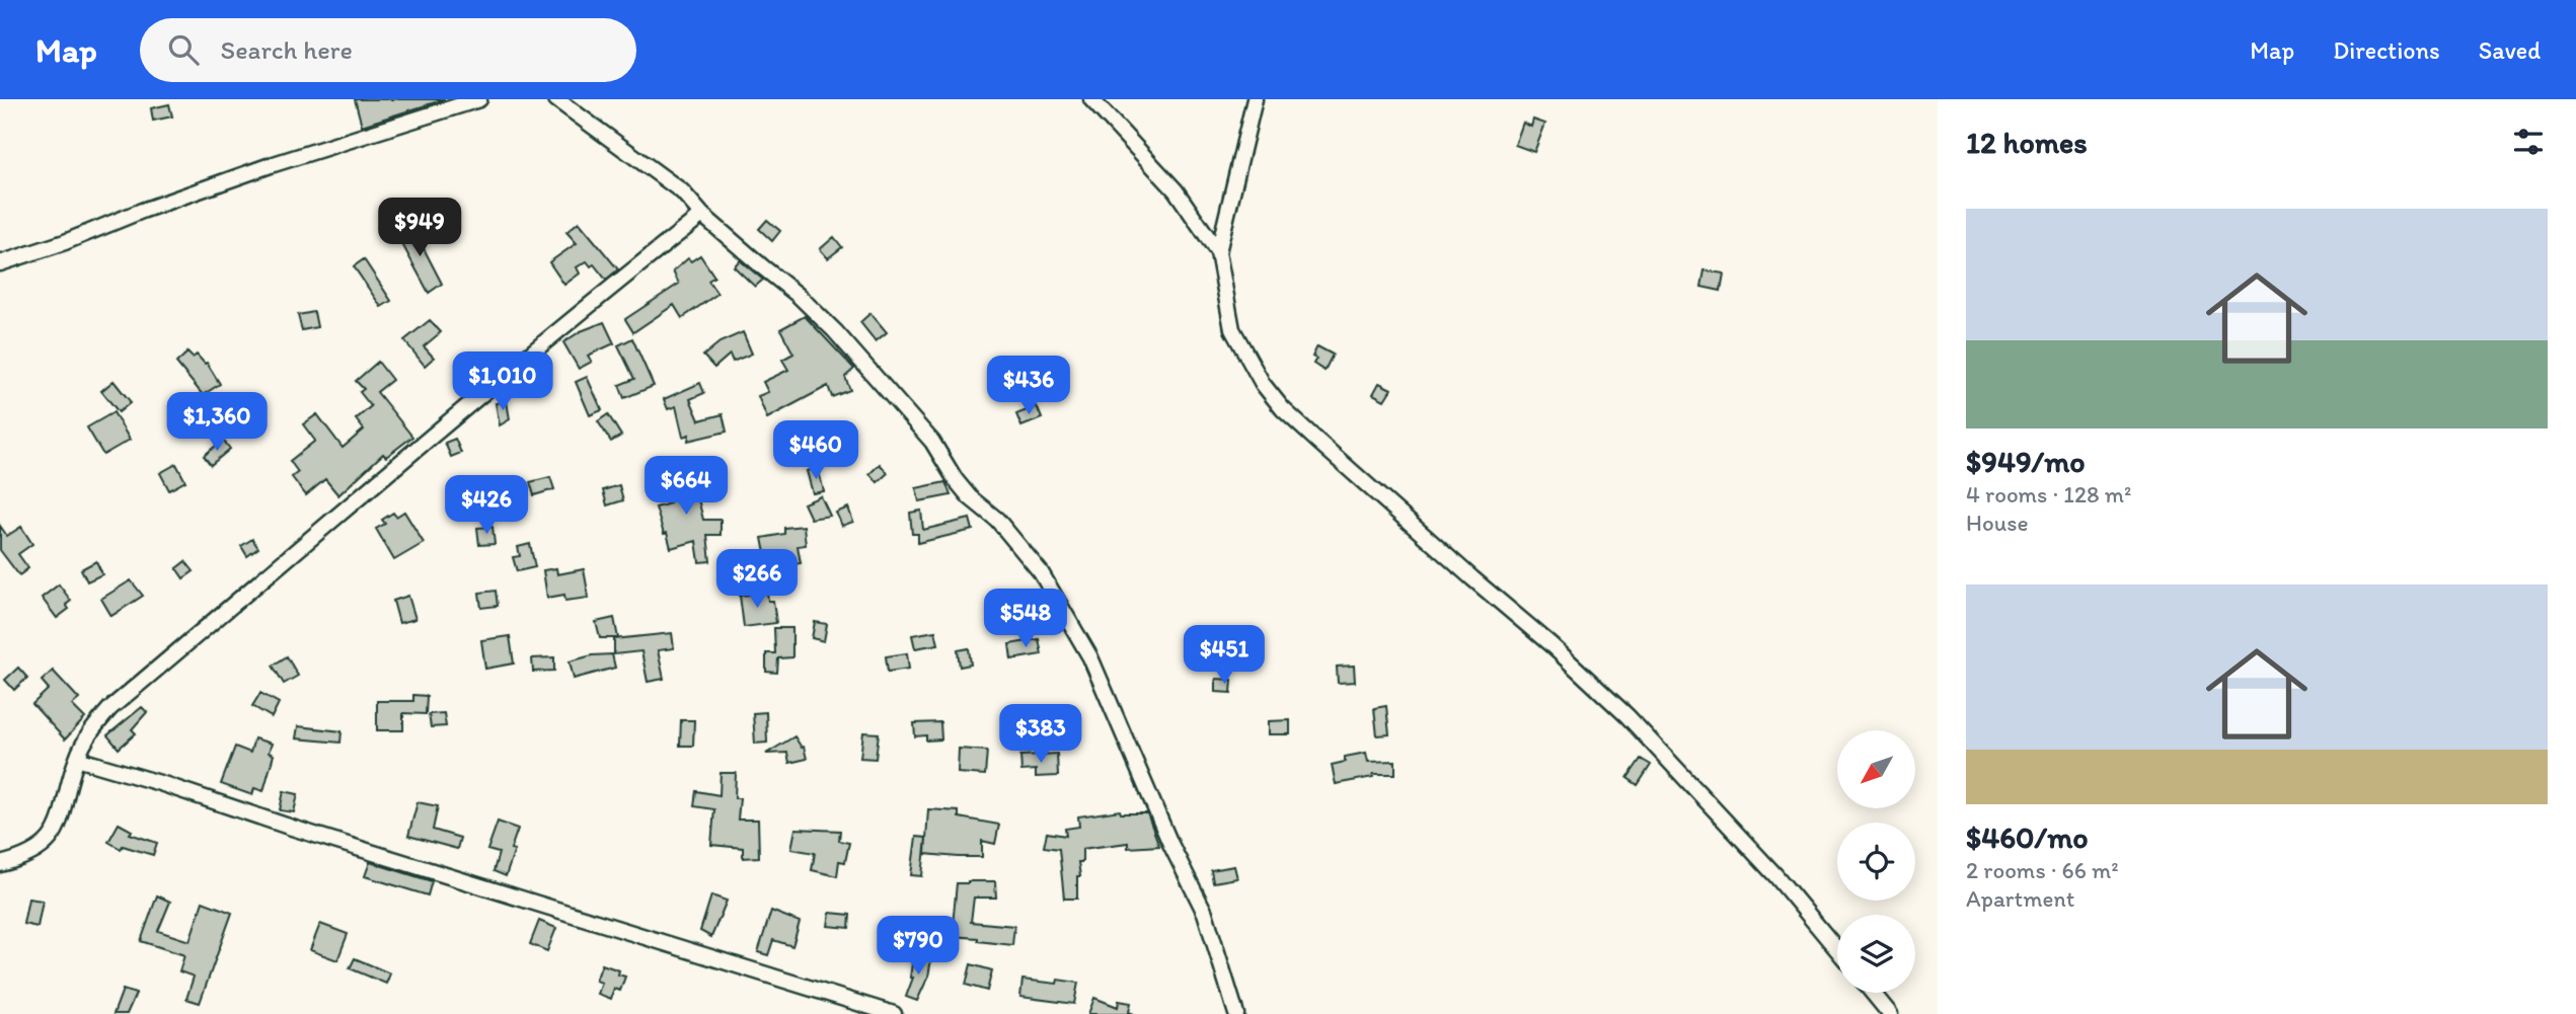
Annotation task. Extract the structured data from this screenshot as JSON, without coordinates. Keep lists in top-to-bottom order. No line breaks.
{"north":"bottom left","page":{"header":"Map","search":"Search here","nav":["Map","Directions","Saved"],"heading":"12 homes","list":[{"name":"$949/mo","note":"4 rooms · 128 m² · House"},{"name":"$460/mo","note":"2 rooms · 66 m² · Apartment"}],"price":["$949","$1,010","$436","$1,360","$460","$664","$426","$266","$548","$451","$383","$790"]}}
